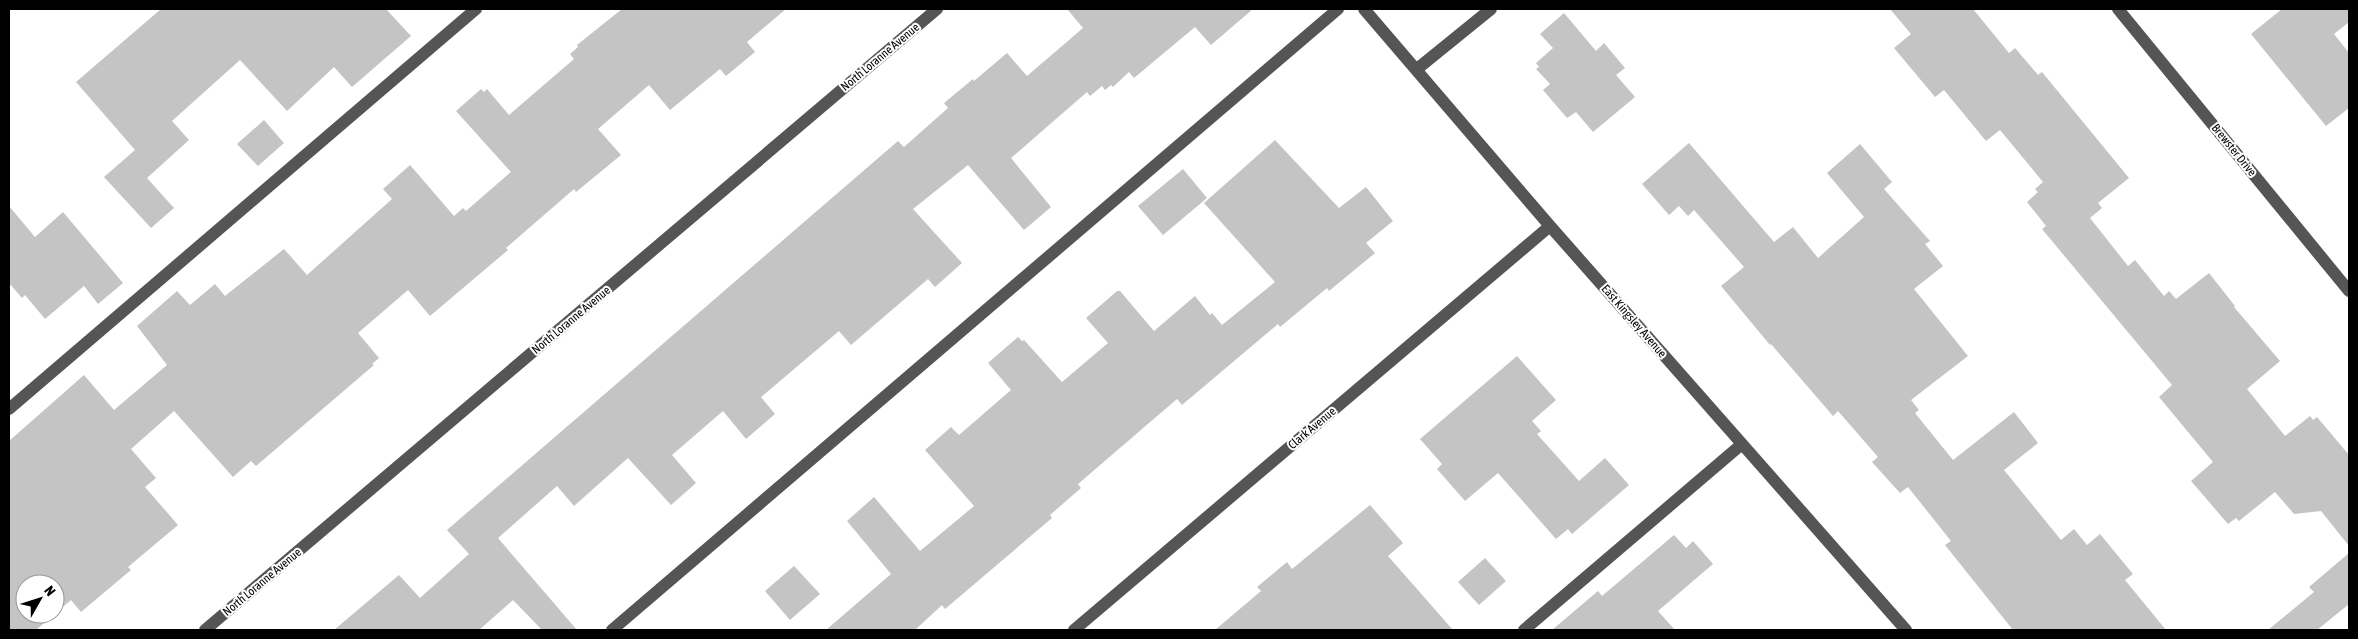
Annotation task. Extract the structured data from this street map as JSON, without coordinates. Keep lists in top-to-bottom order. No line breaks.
{"streets":{"street":["North Loranne Avenue","Brewster Drive","East Kingsley Avenue","Clark Avenue"]},"crossings":[["East Kingsley Avenue","Clark Avenue"]],"north":"top right"}
